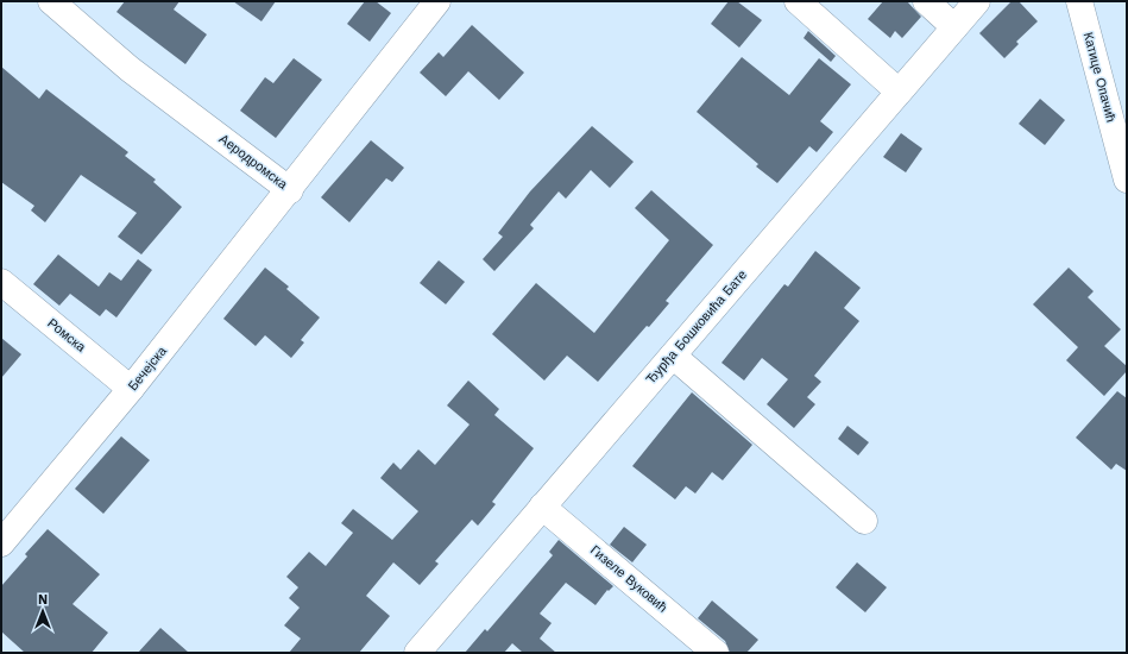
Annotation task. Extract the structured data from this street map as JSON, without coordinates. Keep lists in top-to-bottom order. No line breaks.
{"streets":{"street":["Катице Опачић","Аеродромска","Ђурђа Бошковића Бате","Ромска","Бечејска","Гизеле Вуковић"]},"crossings":[["Аеродромска","Бечејска"],["Ђурђа Бошковића Бате","Гизеле Вуковић"],["Ромска","Бечејска"]],"north":"top"}
